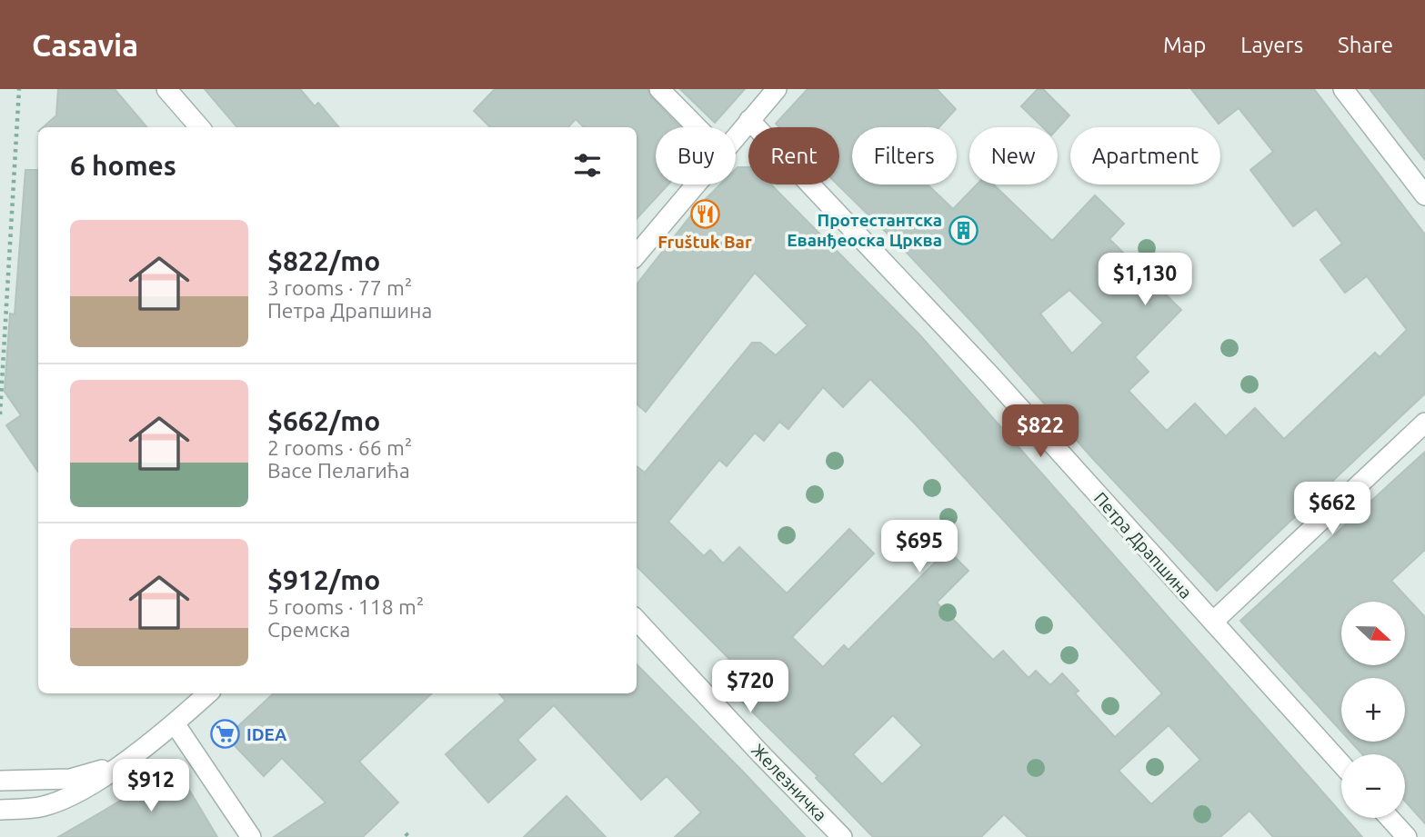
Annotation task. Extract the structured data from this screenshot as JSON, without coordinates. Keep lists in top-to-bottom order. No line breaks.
{"streets":{"street":["Петра Драпшина","Железничка"]},"places":{"restaurant":["Fruštuk Bar"],"building":["Протестантска Еванђеоска Црква"],"supermarket":["IDEA"]},"north":"right","page":{"header":"Casavia","nav":["Map","Layers","Share"],"chip":["Buy","Rent","Filters","New","Apartment"],"heading":"6 homes","list":[{"name":"$822/mo","note":"3 rooms · 77 m² · Петра Драпшина"},{"name":"$662/mo","note":"2 rooms · 66 m² · Васе Пелагића"},{"name":"$912/mo","note":"5 rooms · 118 m² · Сремска"}],"price":["$1,130","$822","$662","$695","$720","$912"],"map_buttons":["+","−"]}}
